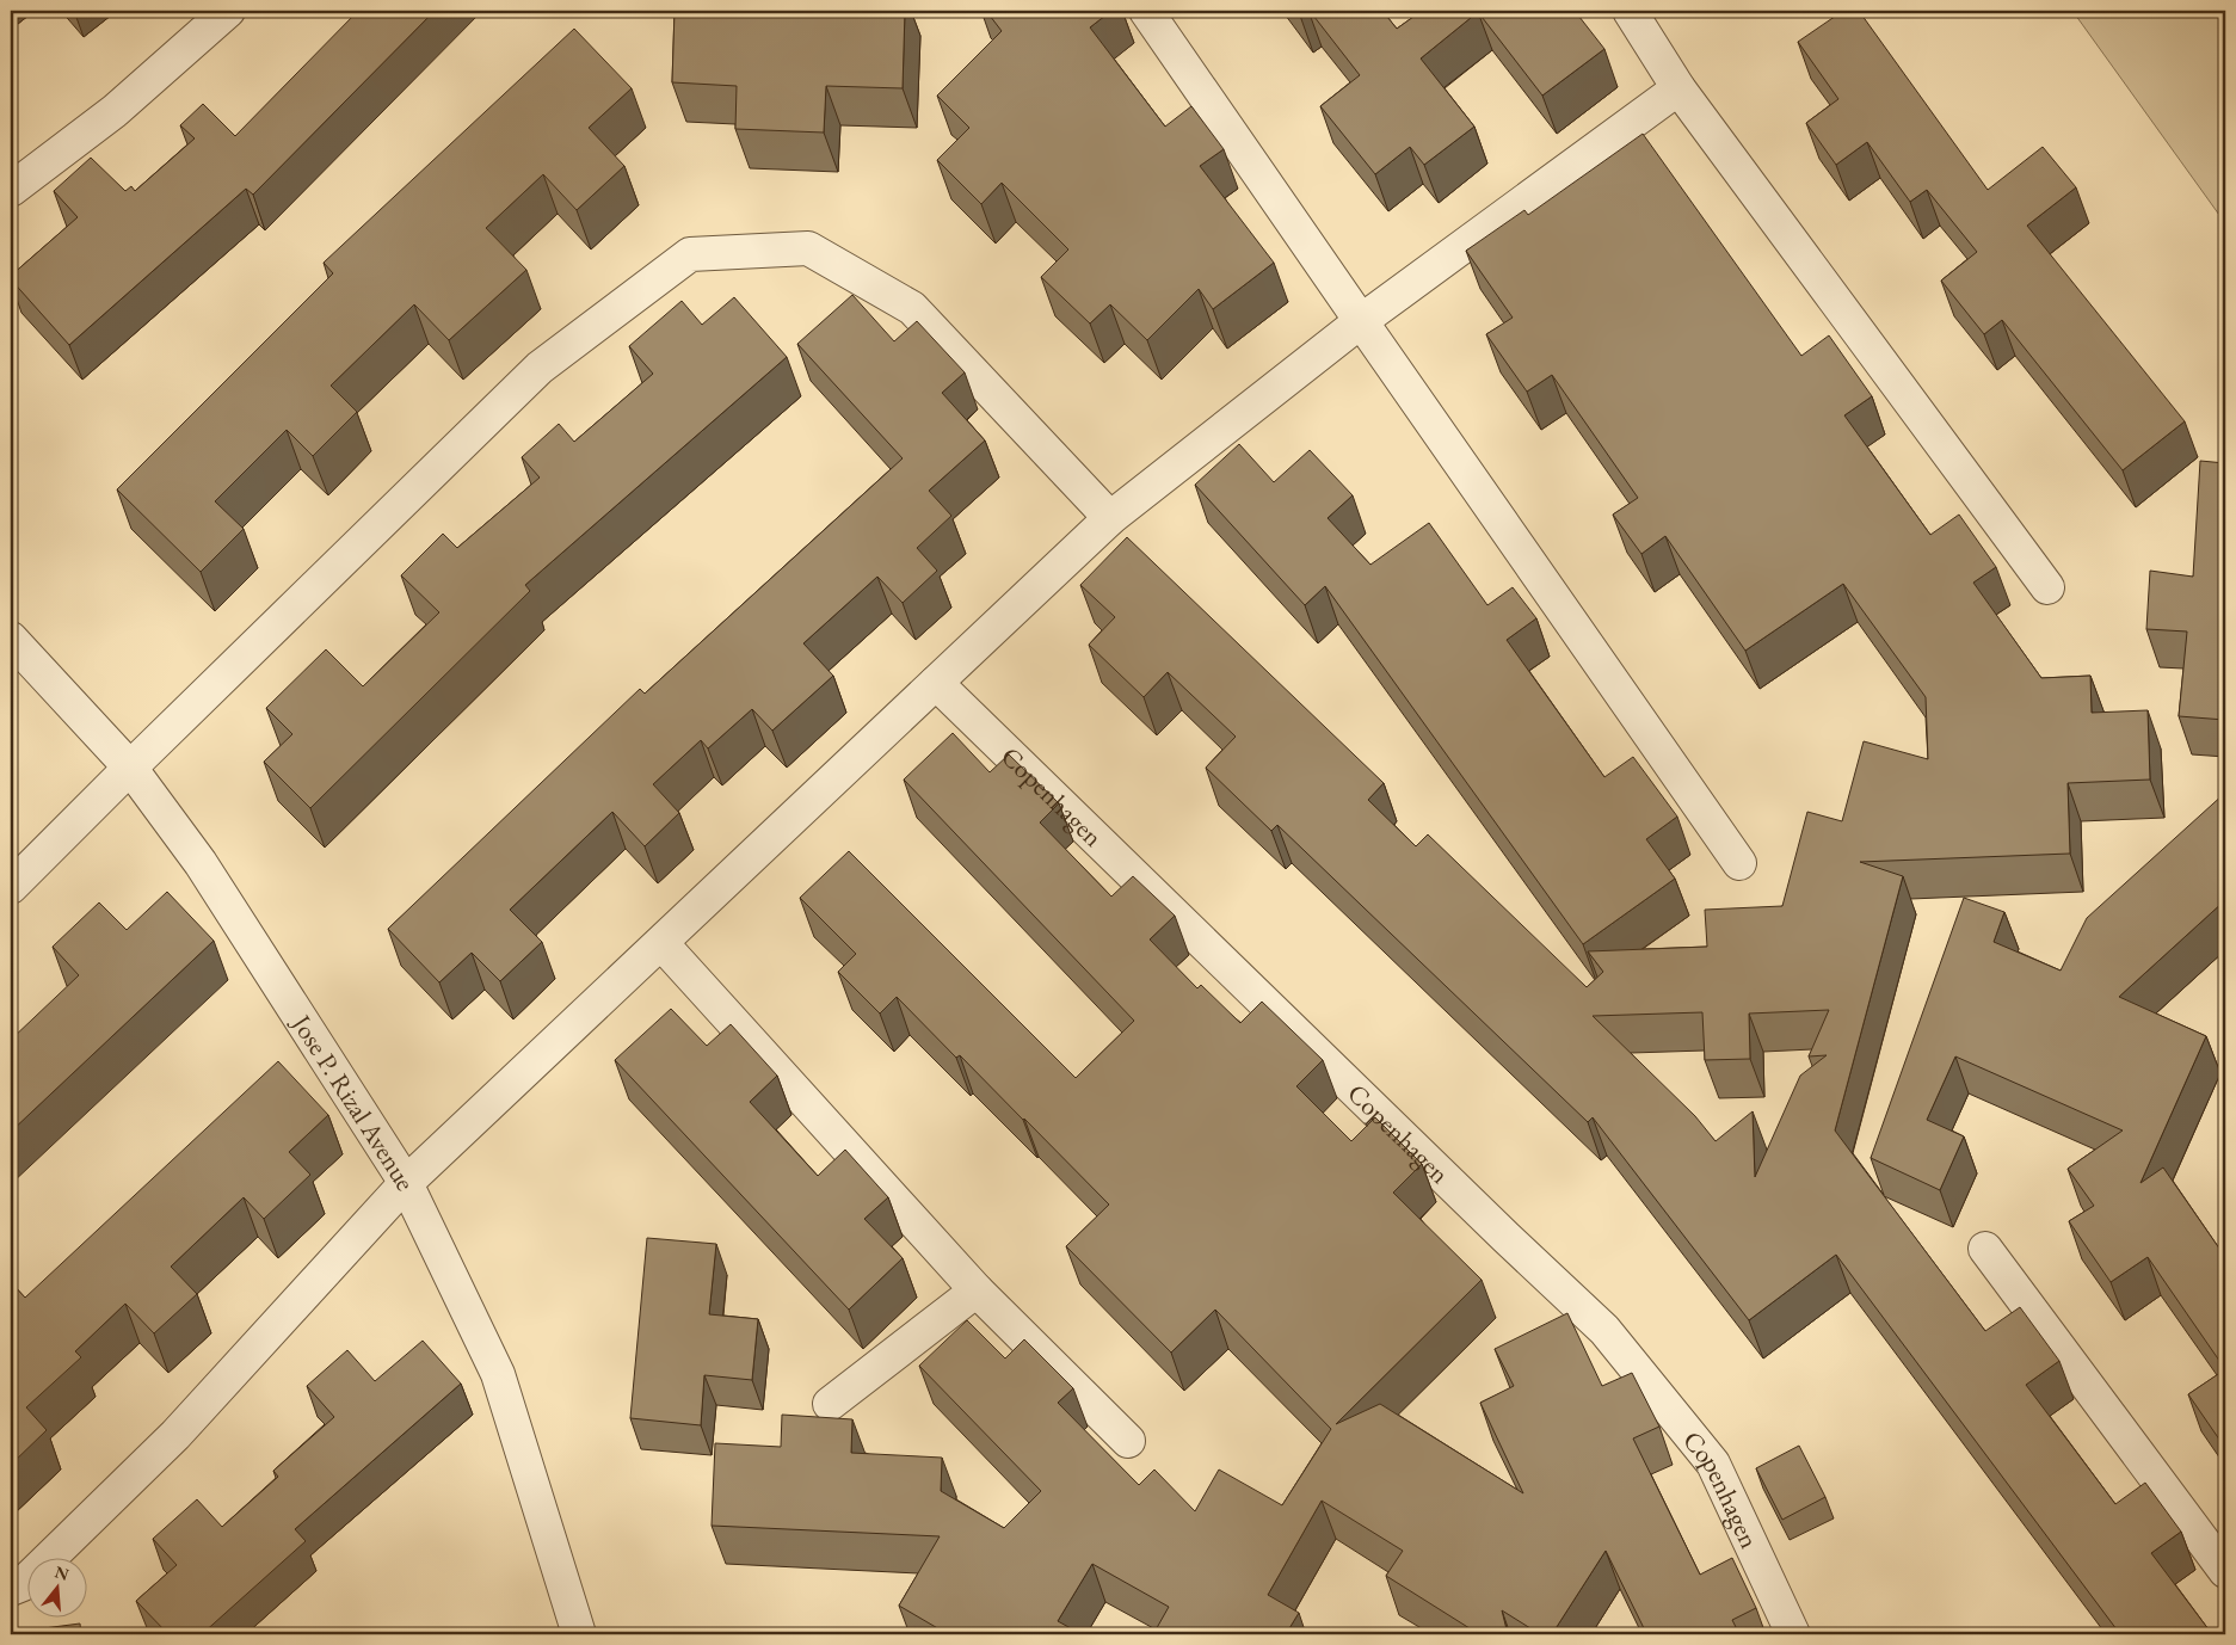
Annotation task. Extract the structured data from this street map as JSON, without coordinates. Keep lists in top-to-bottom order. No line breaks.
{"streets":{"street":["Copenhagen","Jose P. Rizal Avenue"]},"north":"top"}
